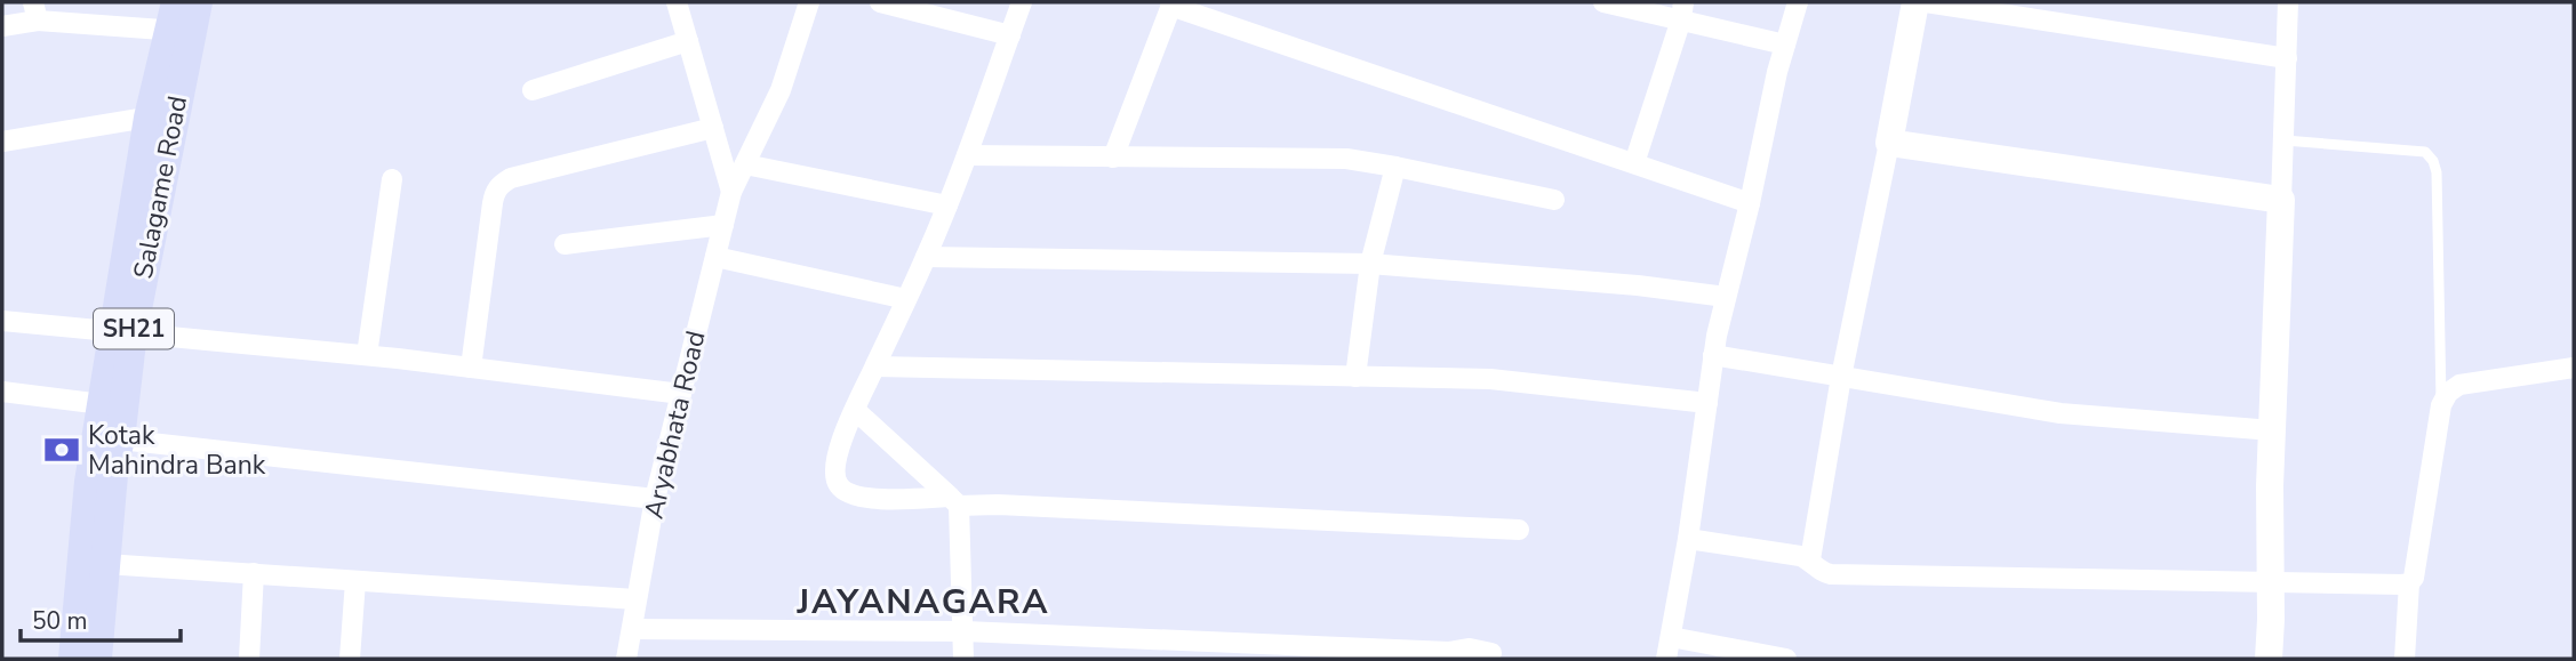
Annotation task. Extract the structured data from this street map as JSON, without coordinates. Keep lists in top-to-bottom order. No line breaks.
{"streets":{"main road":["SH21"],"street":["Aryabhata Road"]},"districts":["JAYANAGARA"],"places":{"bank":["Kotak Mahindra Bank"]},"scale_bar":"50 m"}
